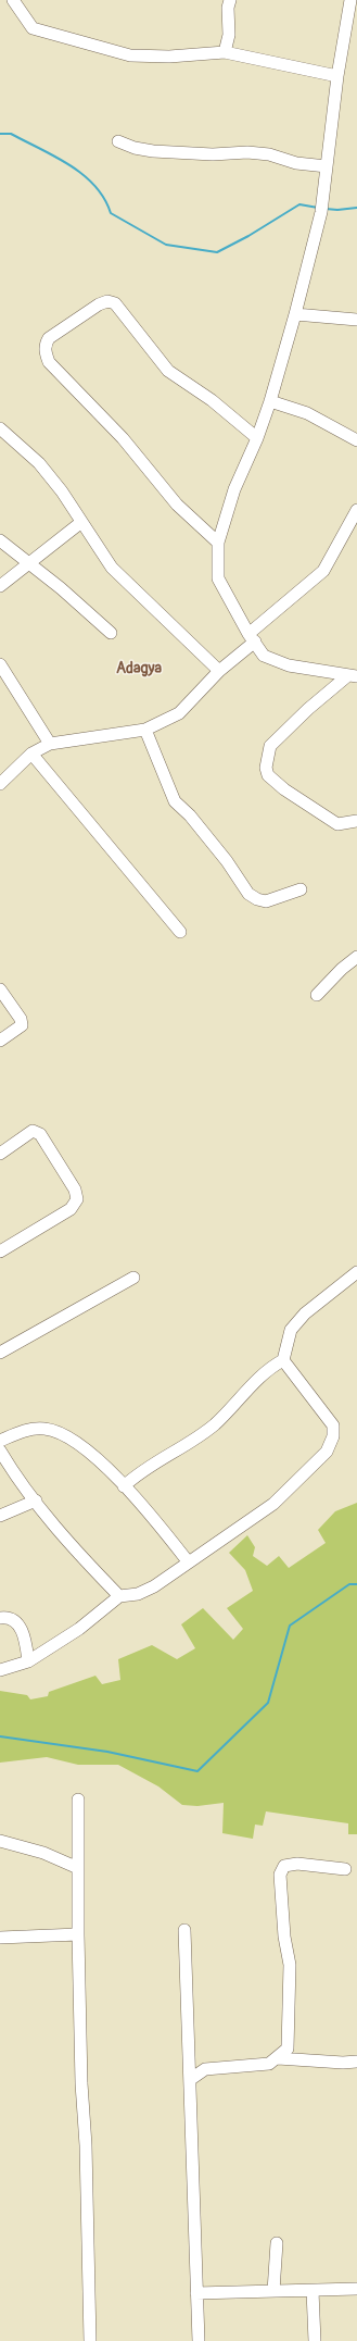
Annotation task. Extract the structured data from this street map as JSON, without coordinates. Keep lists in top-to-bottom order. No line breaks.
{"districts":["Adagya"]}
